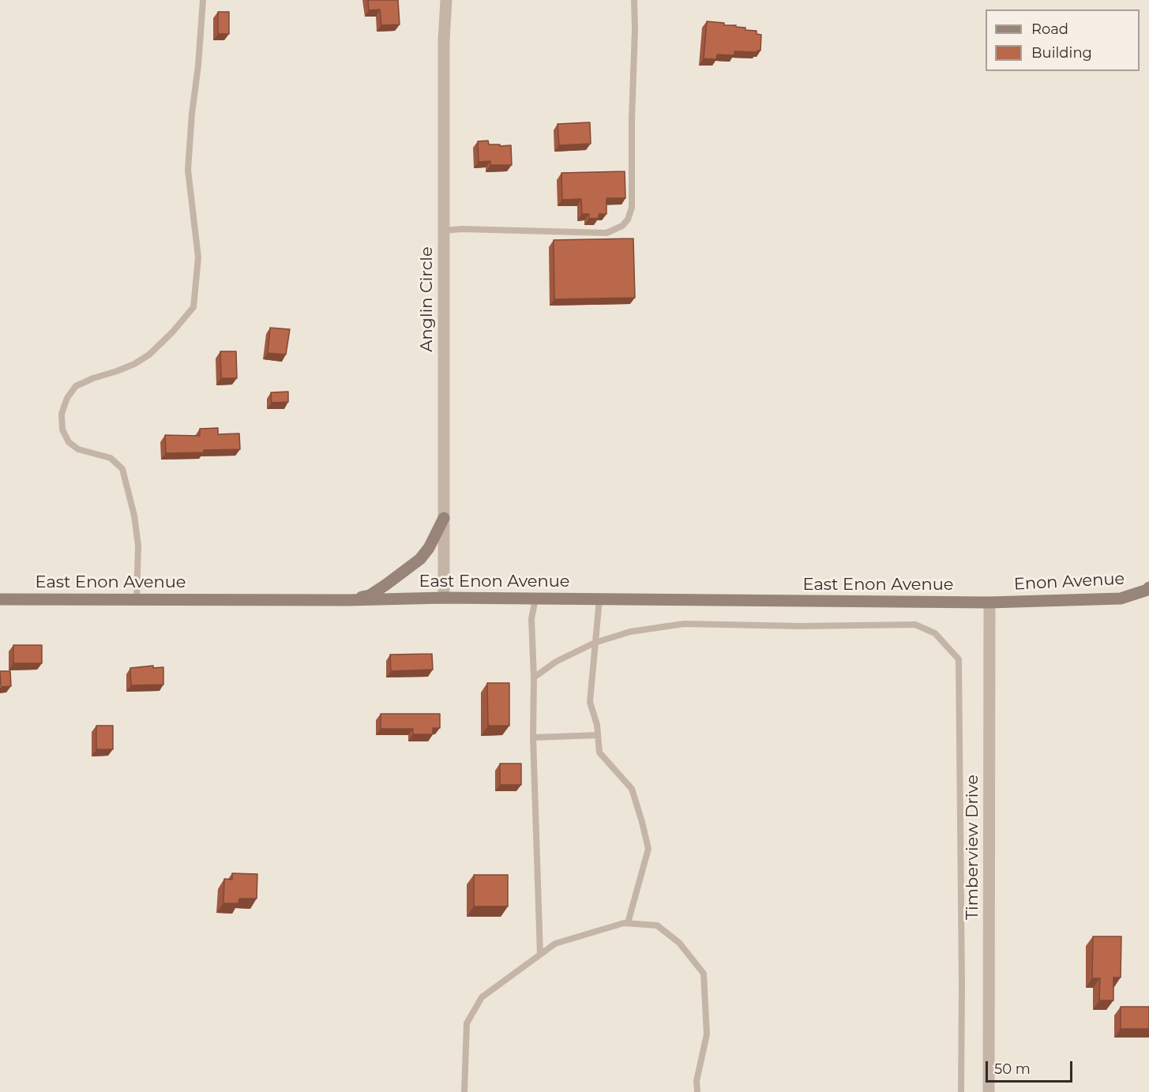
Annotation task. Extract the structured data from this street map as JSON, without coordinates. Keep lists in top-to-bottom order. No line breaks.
{"streets":{"street":["Anglin Circle","East Enon Avenue","Enon Avenue","Timberview Drive"]},"crossings":[["Anglin Circle","East Enon Avenue"],["East Enon Avenue","Enon Avenue"],["East Enon Avenue","Timberview Drive"],["Enon Avenue","Timberview Drive"]],"legend":["Road","Building"],"scale_bar":"50 m"}
